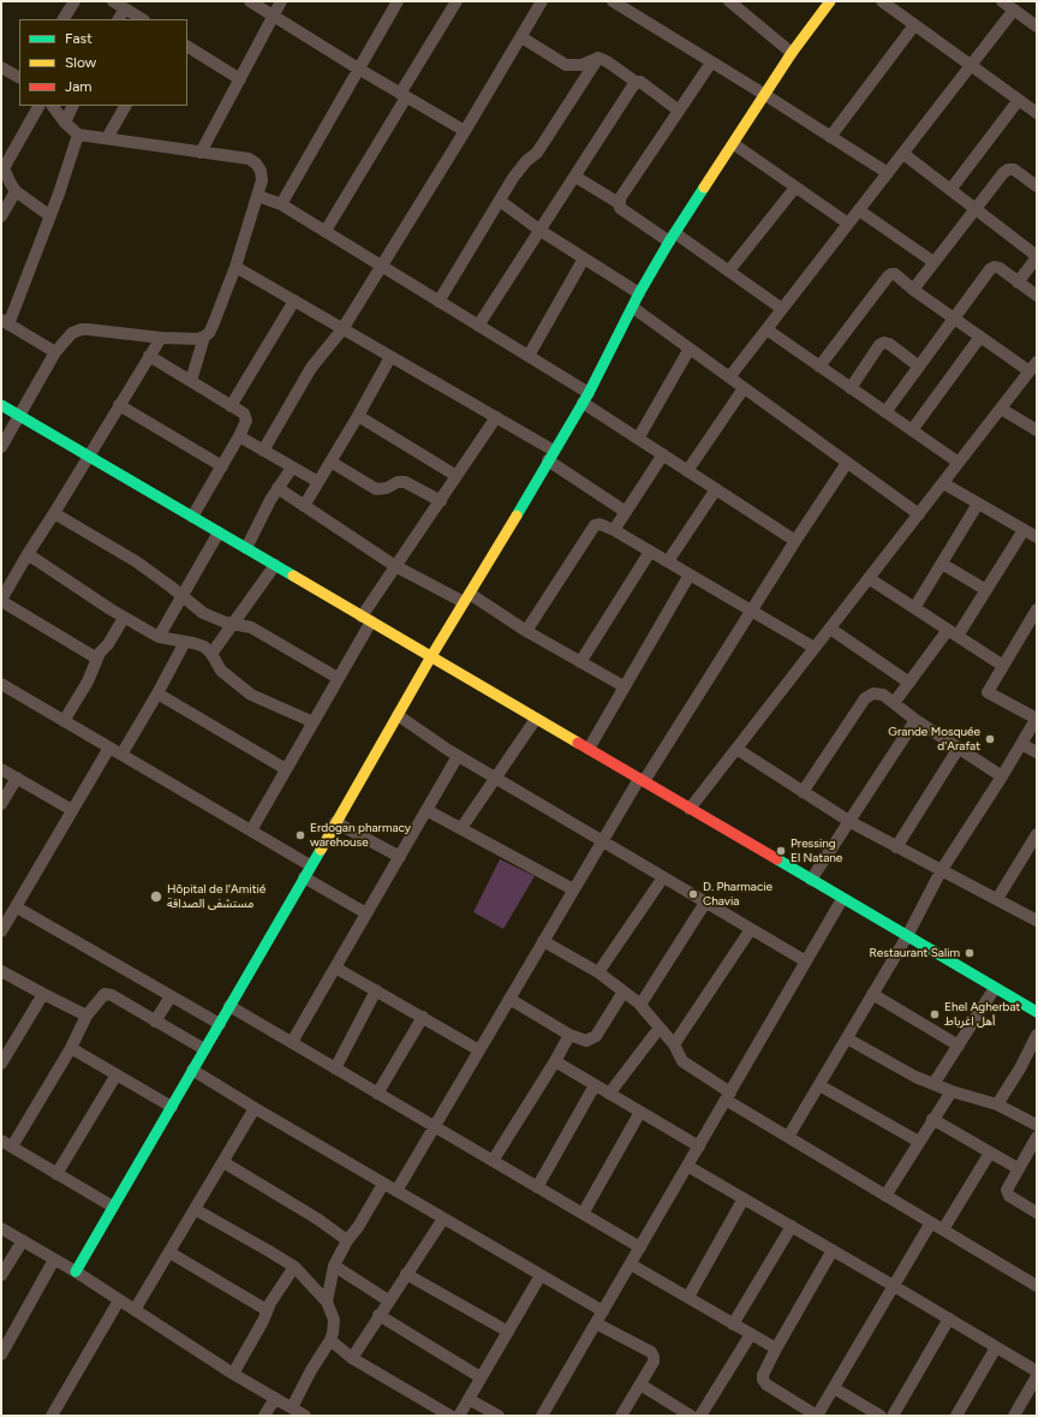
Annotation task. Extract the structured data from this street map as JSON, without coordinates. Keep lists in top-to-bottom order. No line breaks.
{"places":["Grande Mosquée d'Arafat","Erdogan pharmacy warehouse","Pressing El Natane","D. Pharmacie Chavia","Hôpital de l'Amitié مستشفى الصداقة","Restaurant Salim","Ehel Agherbat أهل اغرباط"],"legend":["Fast","Slow","Jam"]}
